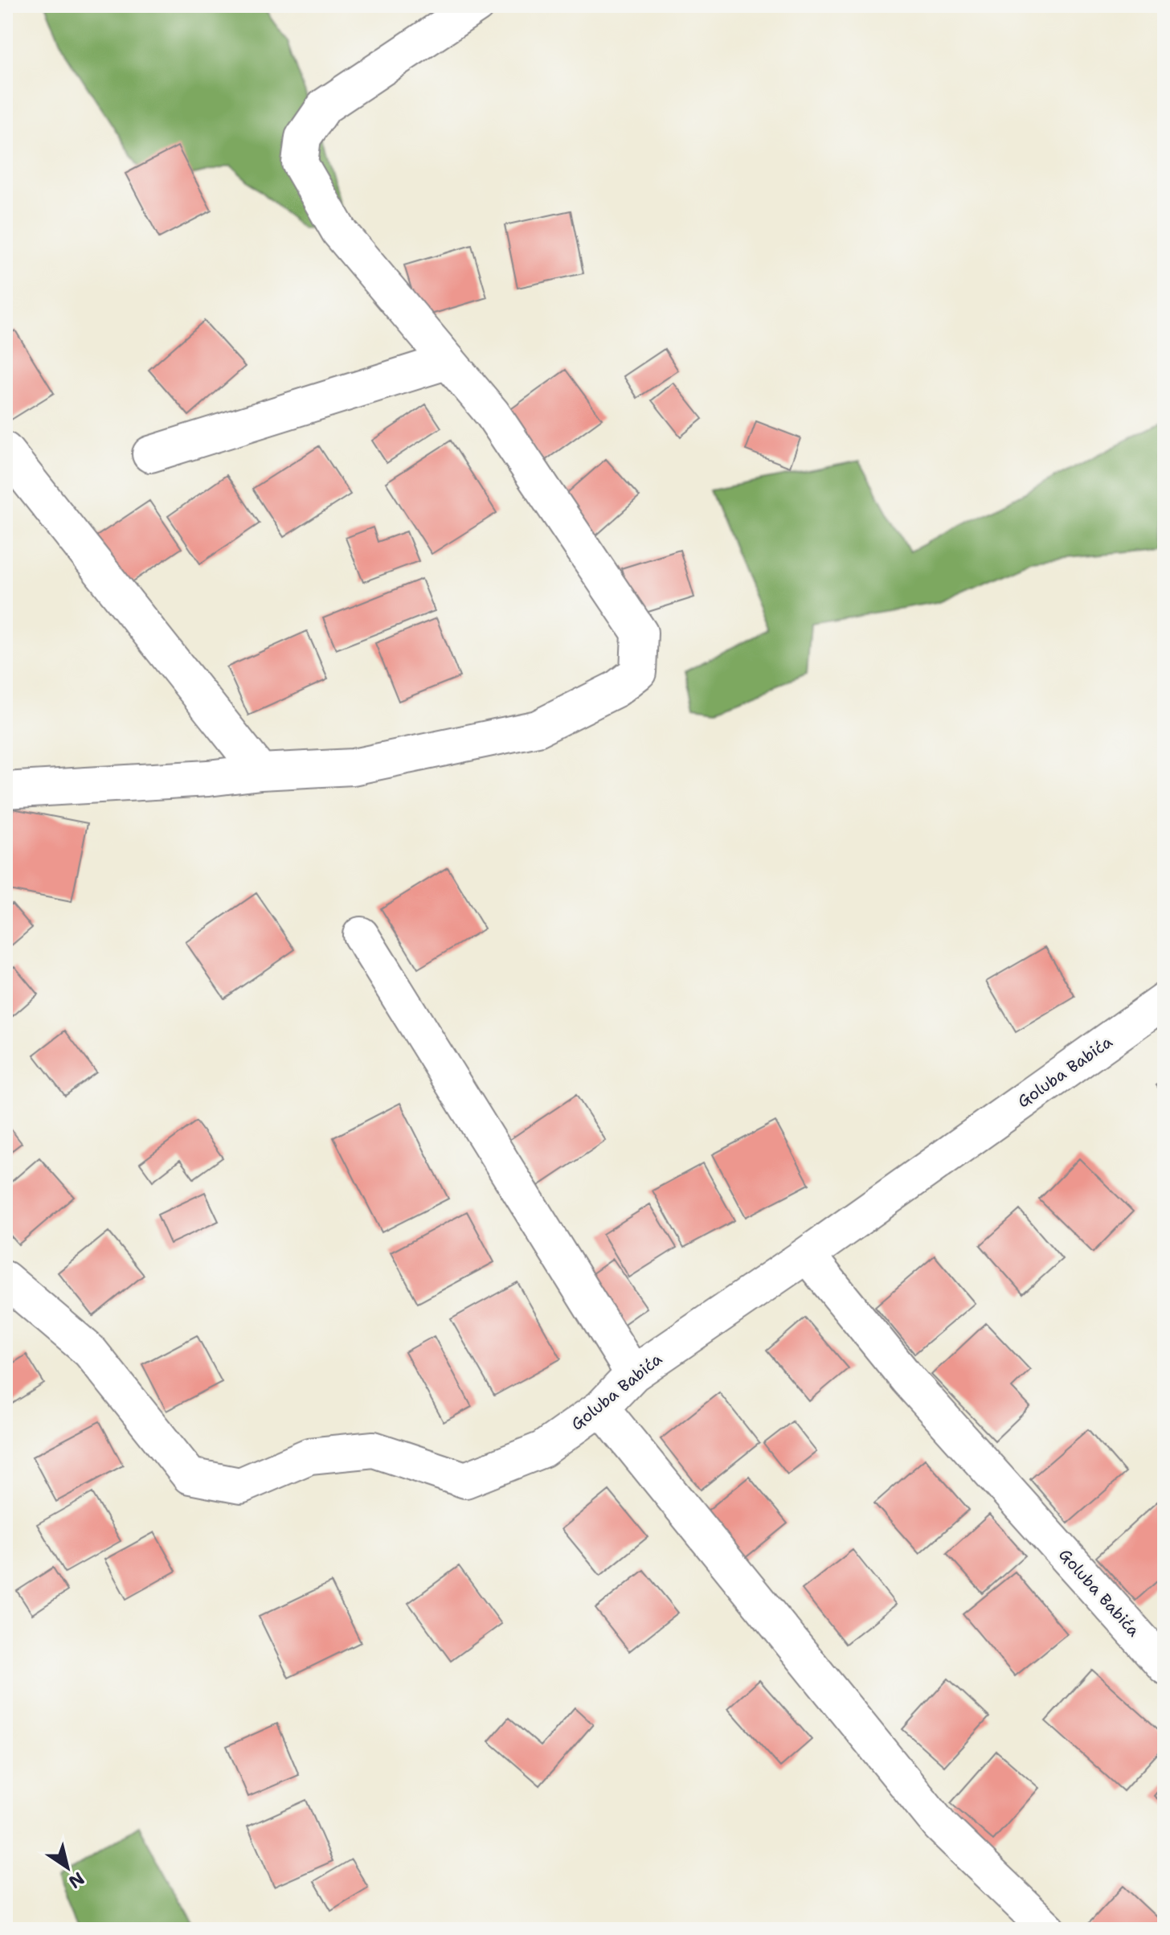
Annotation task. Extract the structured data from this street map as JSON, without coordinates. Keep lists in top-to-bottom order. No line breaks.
{"streets":{"street":["Goluba Babića"]},"north":"bottom right"}
